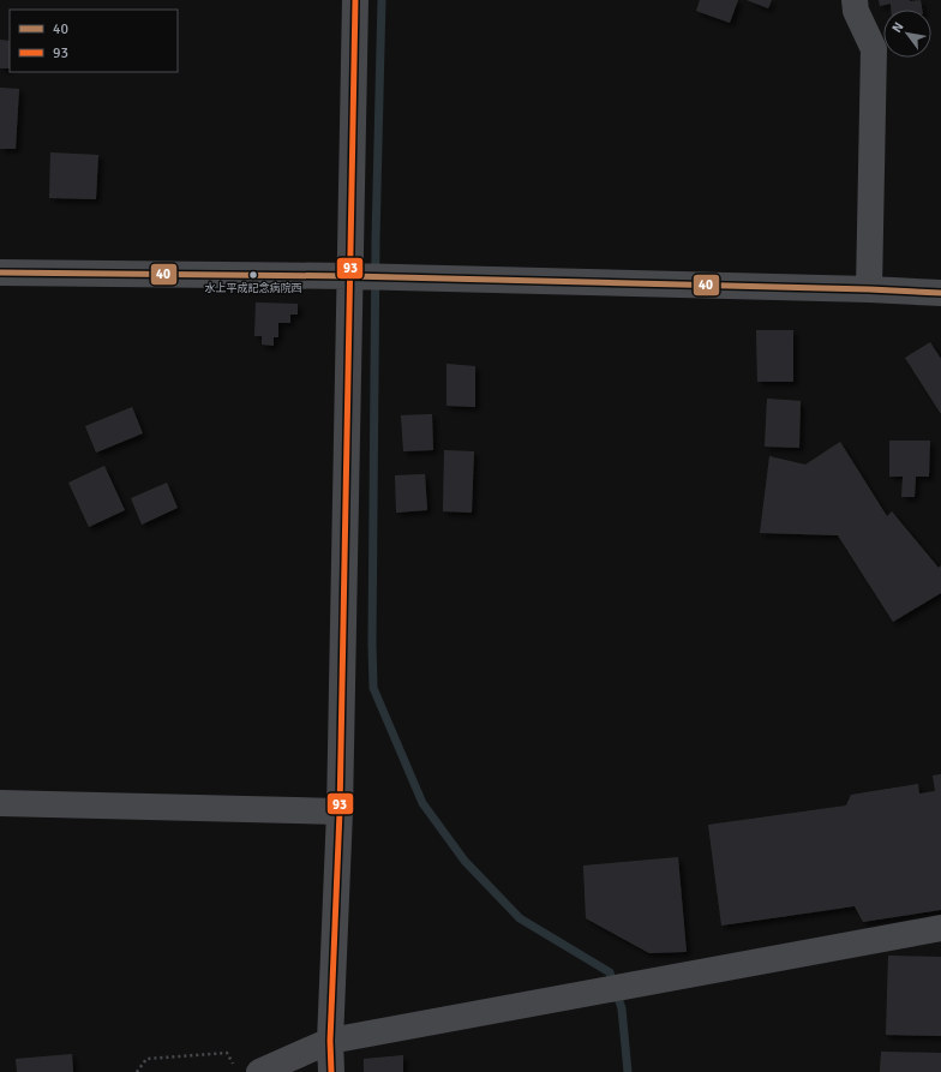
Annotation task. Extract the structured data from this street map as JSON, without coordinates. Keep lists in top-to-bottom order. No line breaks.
{"places":["水上平成記念病院西"],"lines":["transit line 93","transit line 40"],"legend":["40","93"],"north":"top left"}
